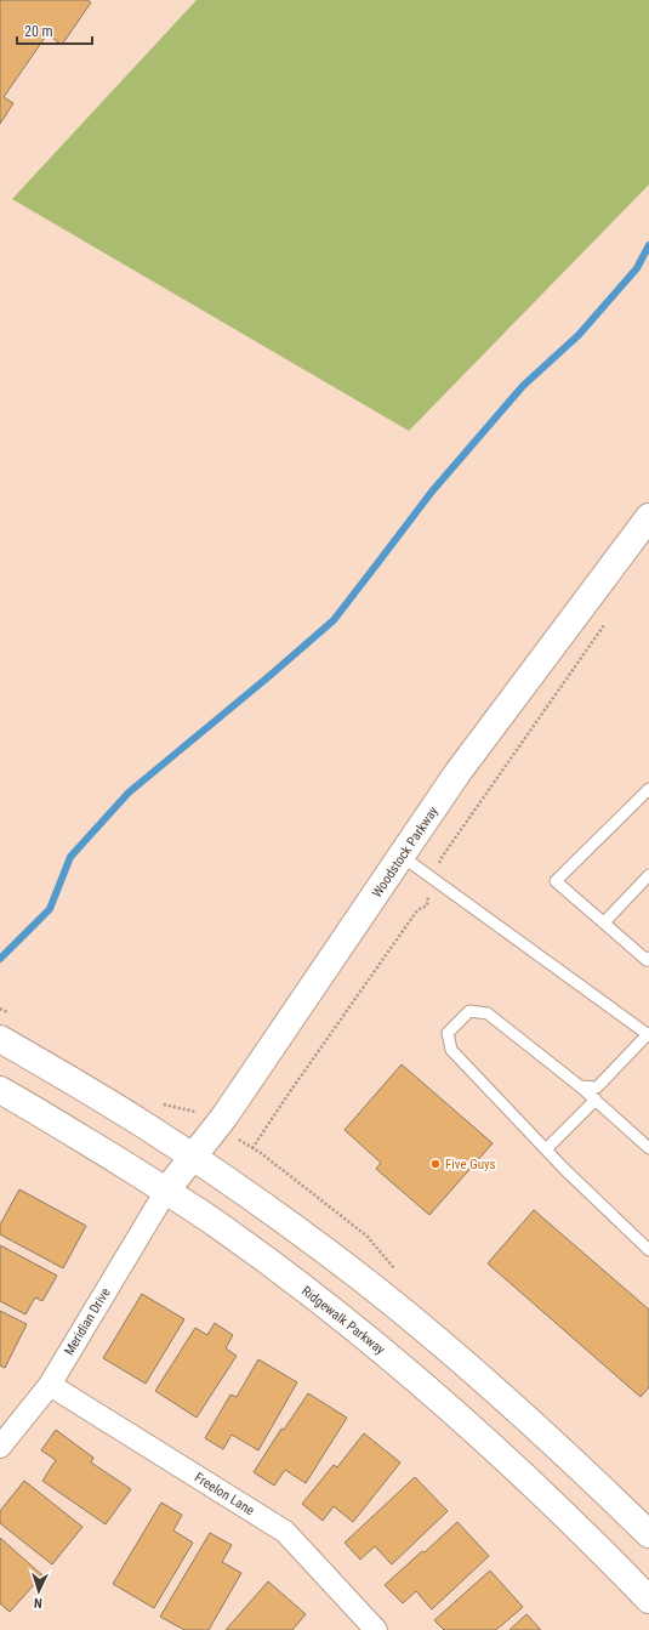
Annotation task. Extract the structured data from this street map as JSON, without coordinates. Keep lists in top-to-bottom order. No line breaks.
{"streets":{"main road":["Woodstock Parkway","Ridgewalk Parkway"],"street":["Meridian Drive","Freelon Lane"]},"crossings":[["Woodstock Parkway","Ridgewalk Parkway"],["Woodstock Parkway","Meridian Drive"],["Ridgewalk Parkway","Meridian Drive"],["Meridian Drive","Freelon Lane"]],"places":["Five Guys"],"scale_bar":"20 m","north":"bottom"}
